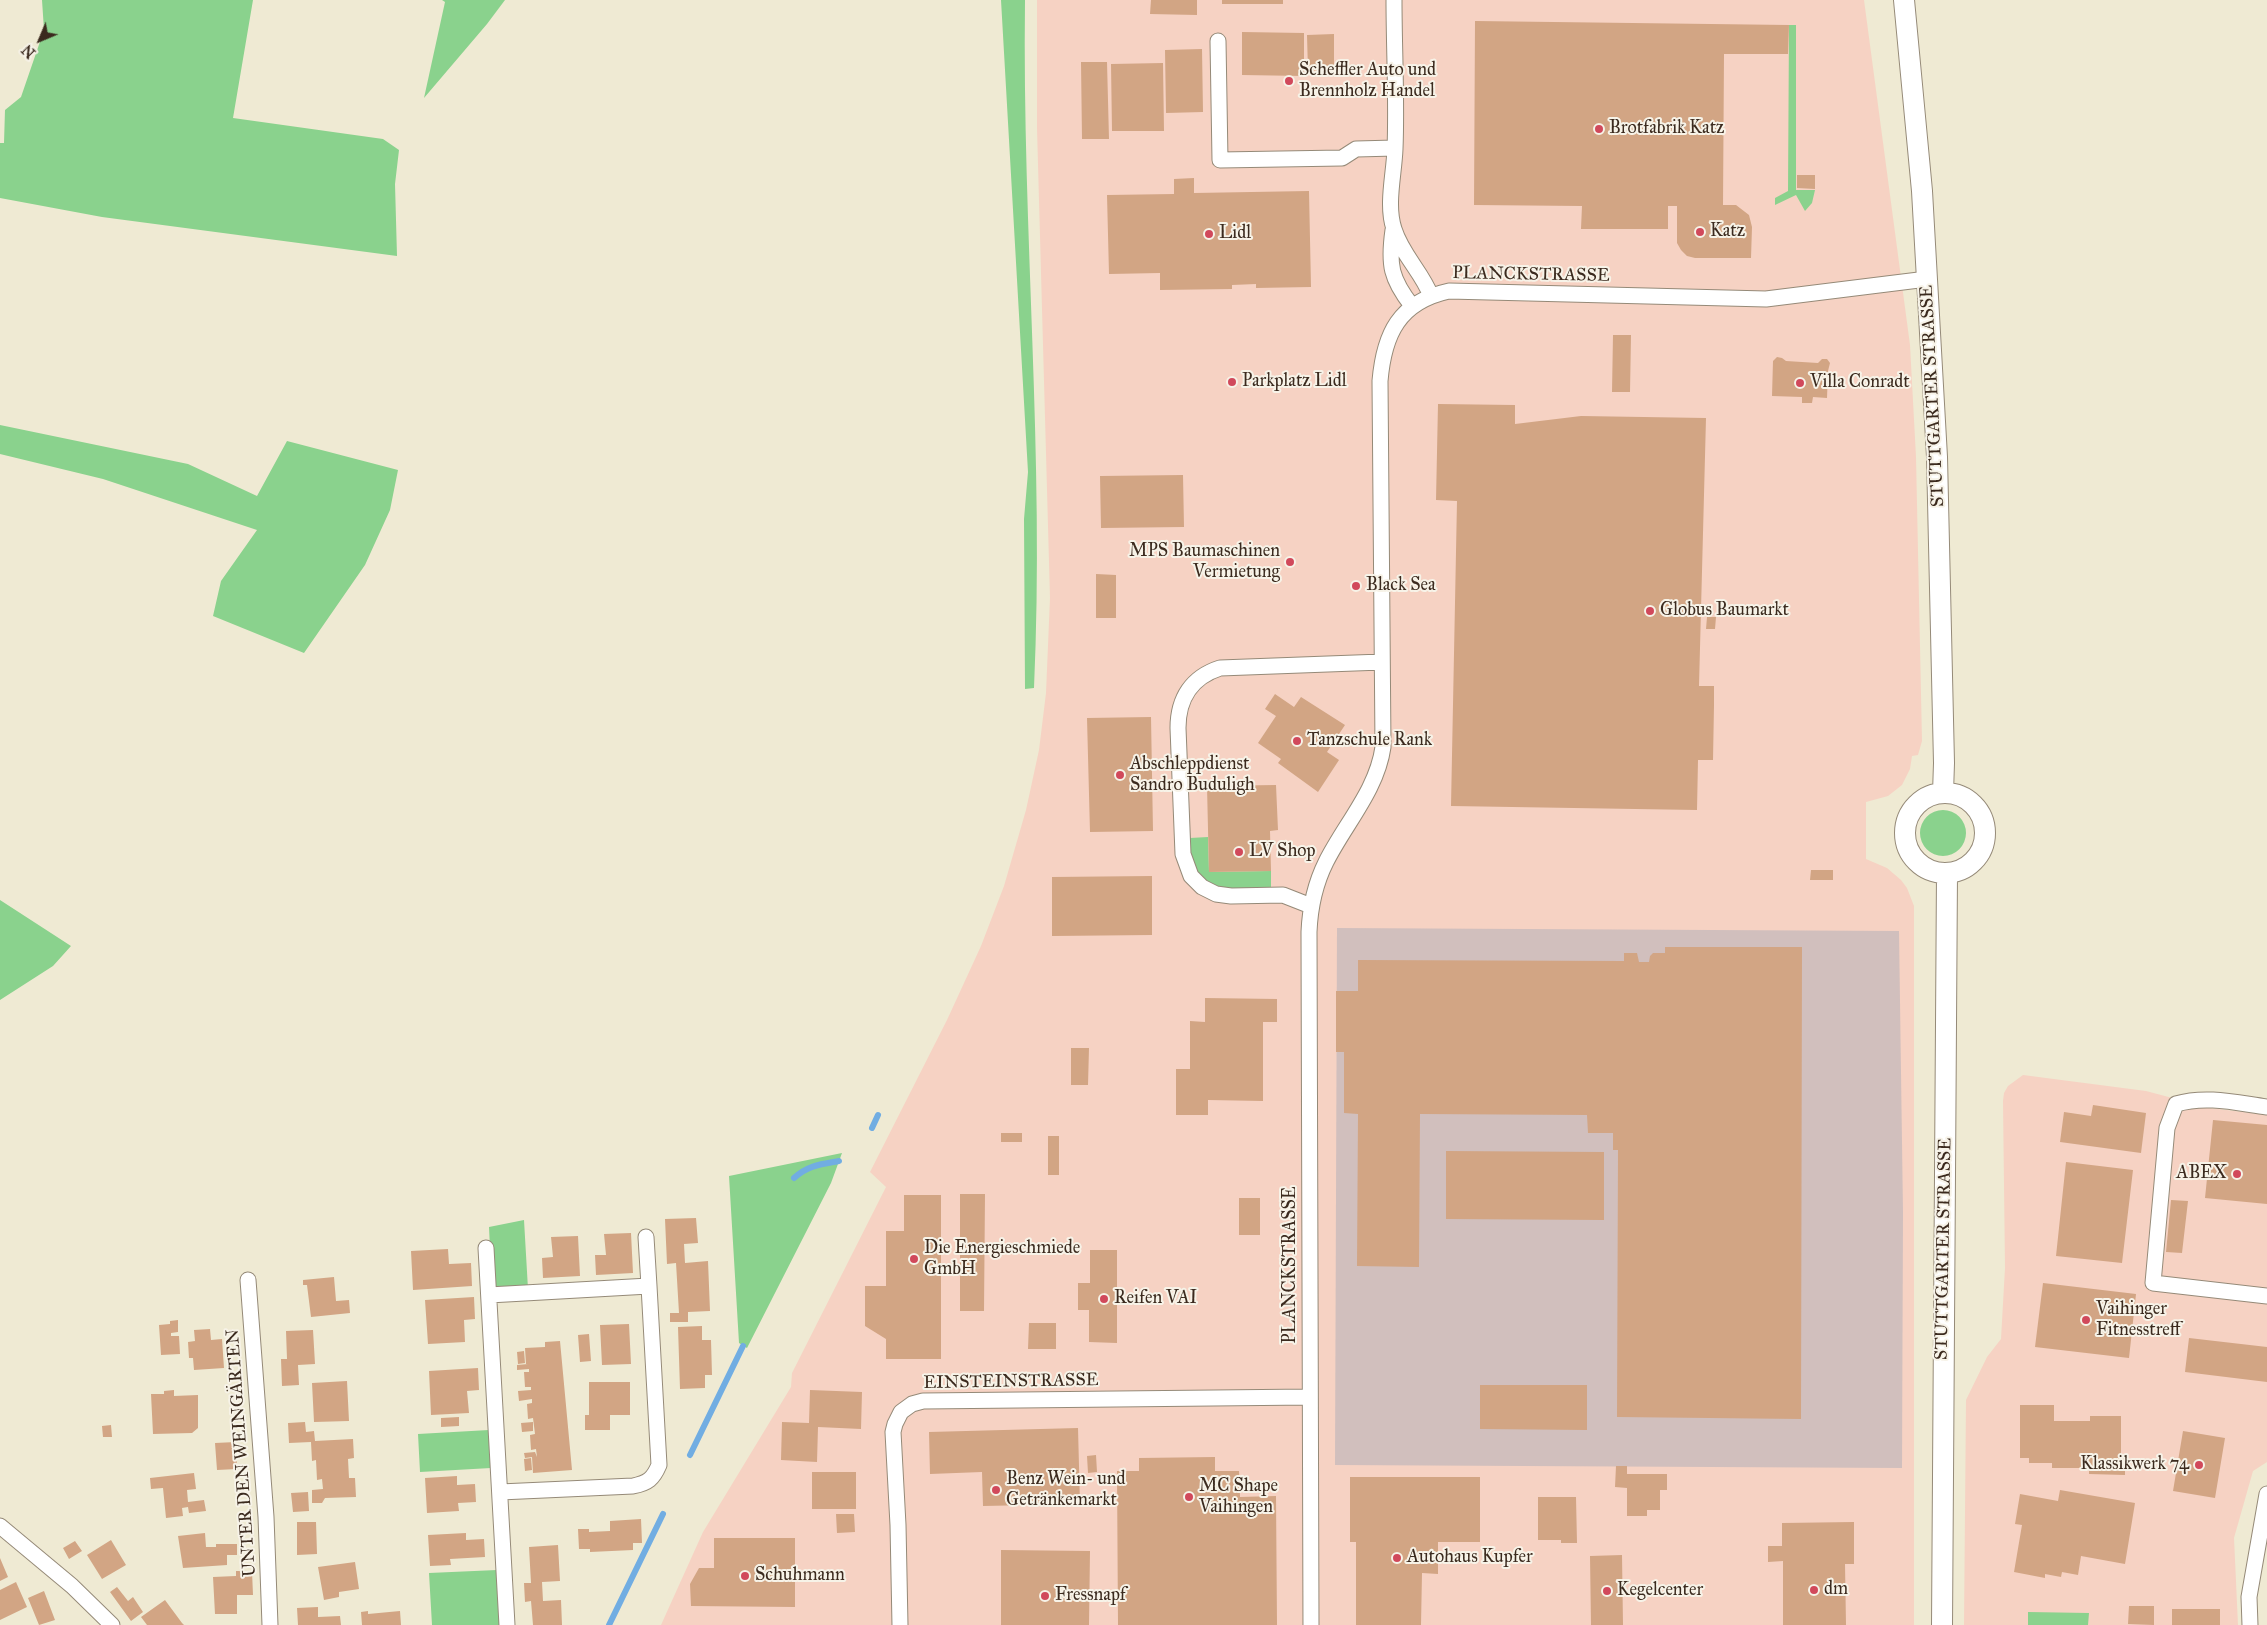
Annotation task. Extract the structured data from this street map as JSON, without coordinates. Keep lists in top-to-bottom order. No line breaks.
{"streets":{"street":["PLANCKSTRASSE","STUTTGARTER STRASSE","EINSTEINSTRASSE","UNTER DEN WEINGÄRTEN"]},"crossings":[["PLANCKSTRASSE","STUTTGARTER STRASSE"],["PLANCKSTRASSE","EINSTEINSTRASSE"]],"places":["Scheffler Auto und Brennholz Handel","Brotfabrik Katz","Katz","Lidl","Parkplatz Lidl","Villa Conradt","MPS Baumaschinen Vermietung","Black Sea","Globus Baumarkt","Tanzschule Rank","Abschleppdienst Sandro Buduligh","LV Shop","ABEX","Die Energieschmiede GmbH","Reifen VAI","Vaihinger Fitnesstreff","Klassikwerk 74","Benz Wein- und Getränkemarkt","MC Shape Vaihingen","Autohaus Kupfer","Schuhmann","dm","Kegelcenter","Fressnapf"],"north":"bottom left"}
